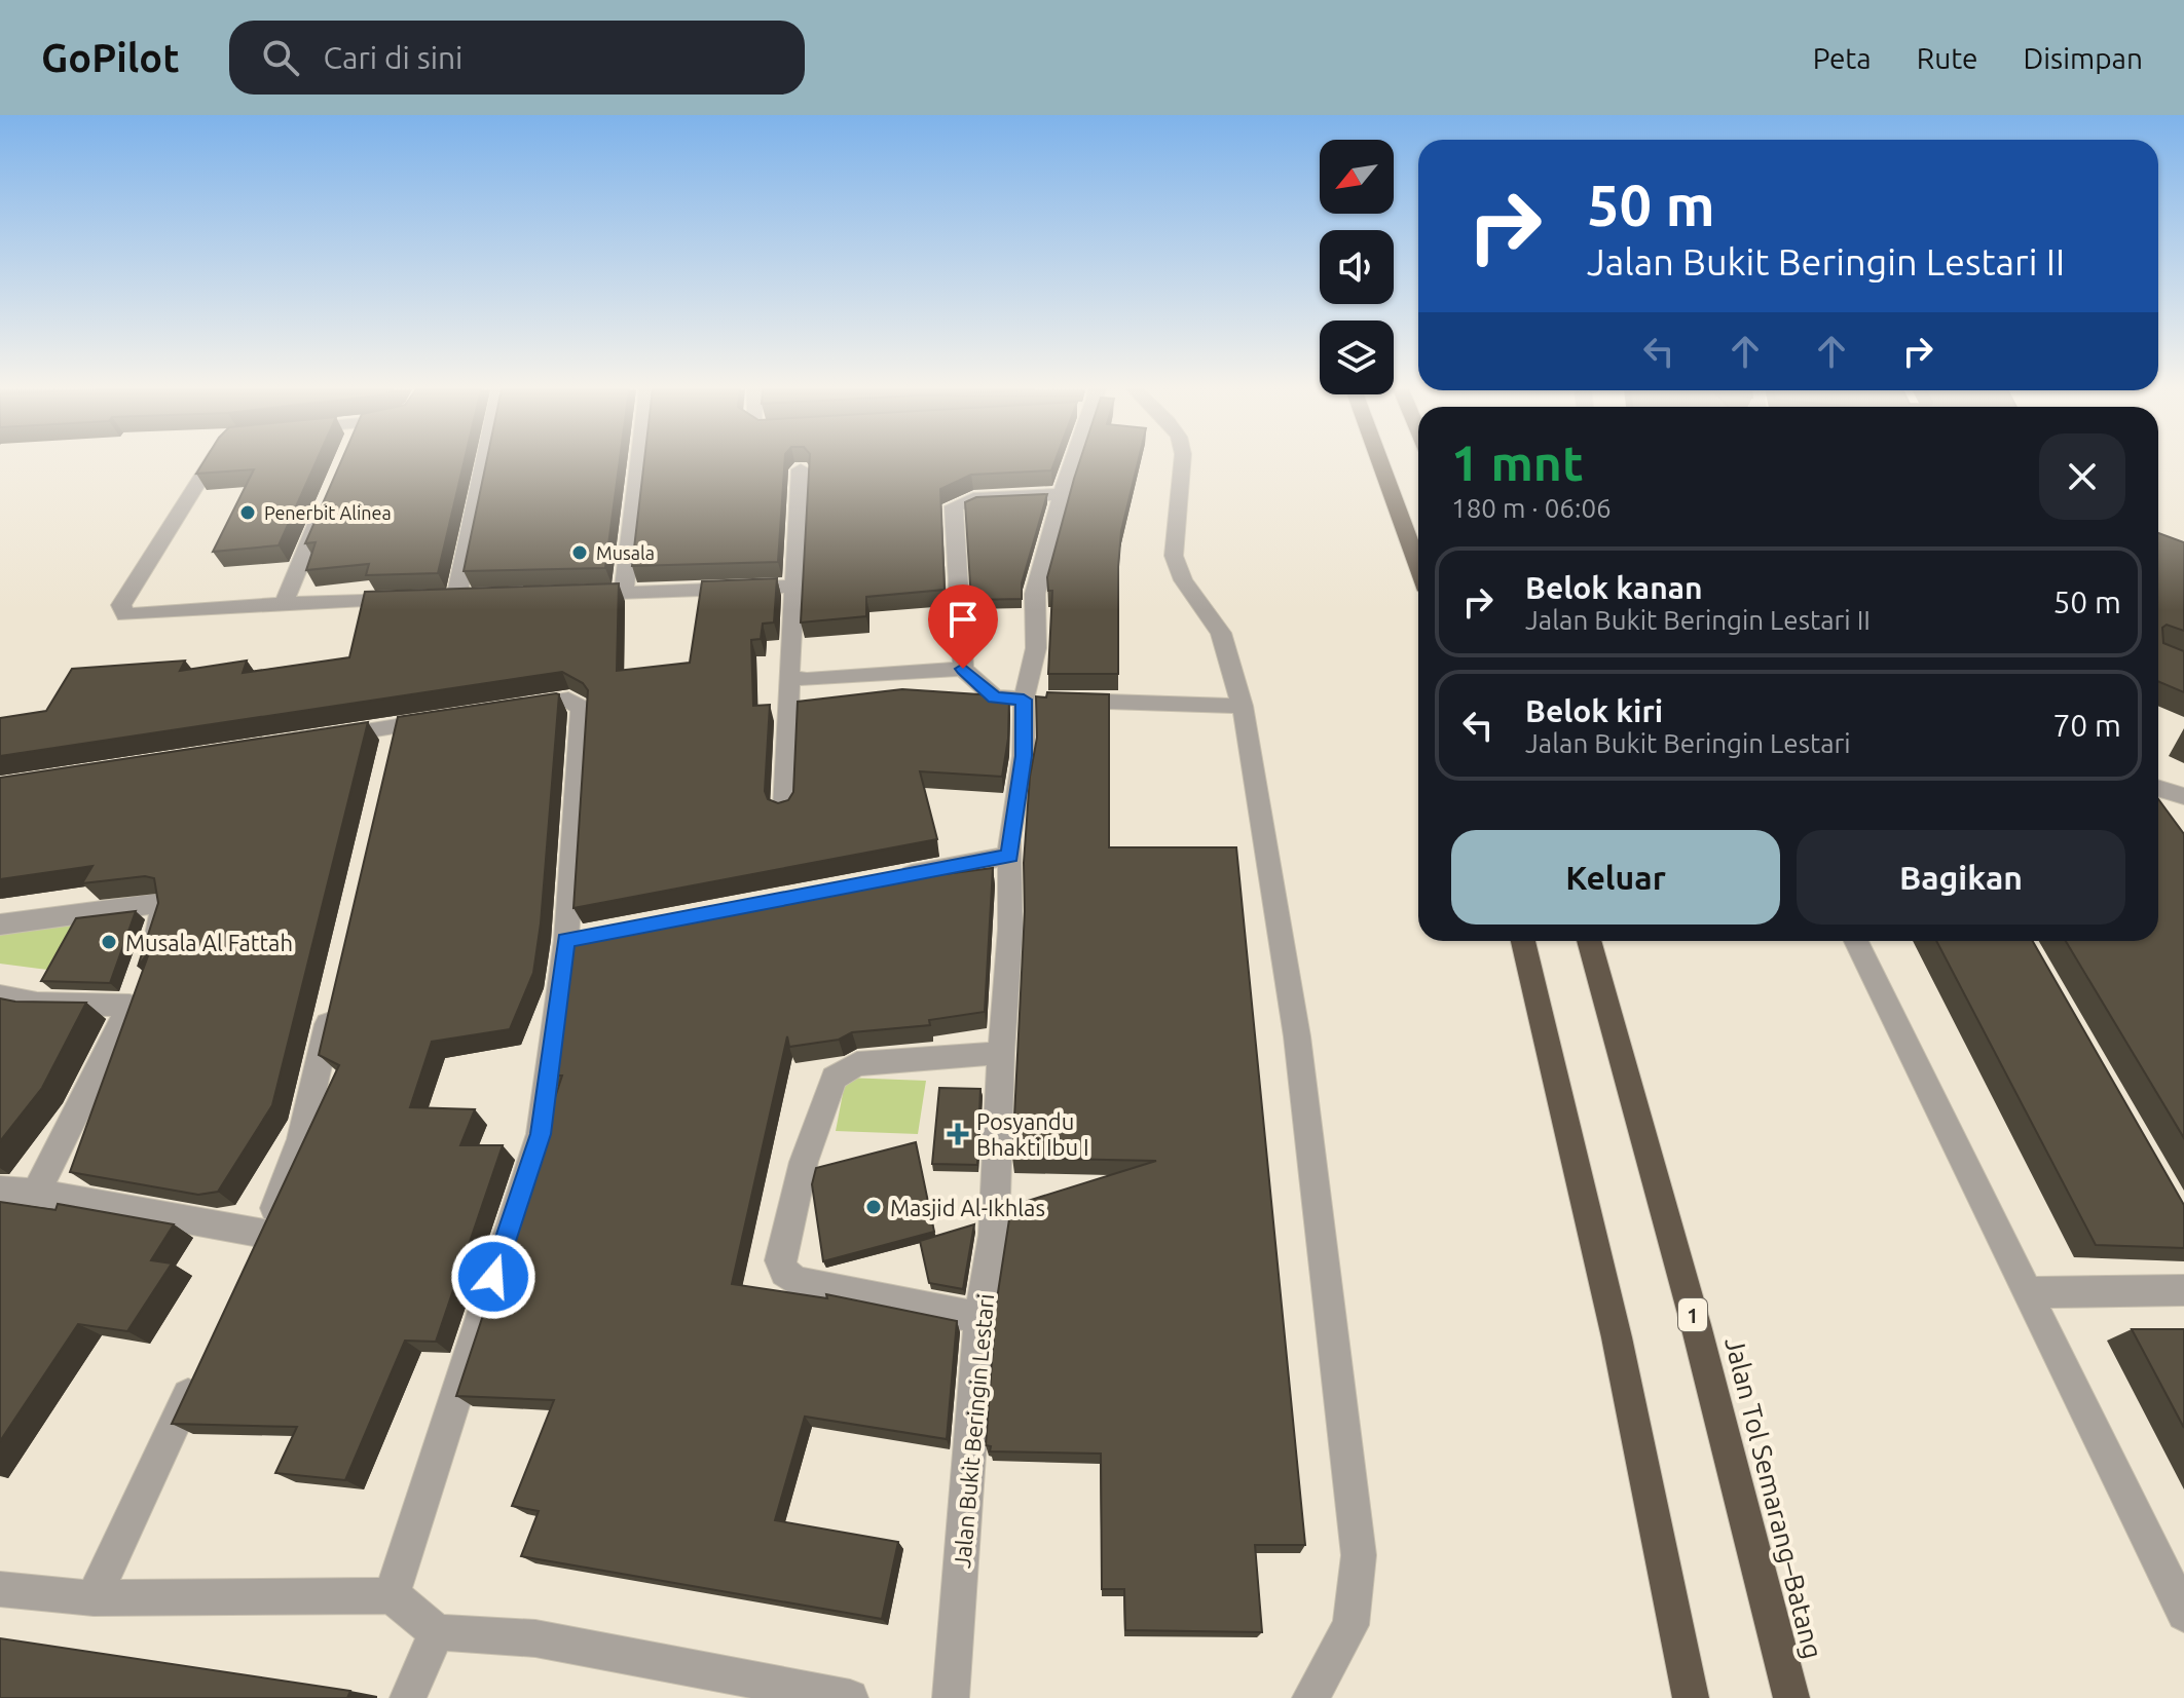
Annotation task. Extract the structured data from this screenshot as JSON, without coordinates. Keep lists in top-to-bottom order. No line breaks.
{"streets":{"highway":["1","Jalan Tol Semarang–Batang"],"street":["Jalan Bukit Beringin Lestari"]},"places":{"other":["Penerbit Alinea","Musala","Musala Al Fattah","Masjid Al-Ikhlas"],"health":["Posyandu Bhakti Ibu I"]},"north":"bottom left","page":{"header":"GoPilot","search":"Cari di sini","nav":["Peta","Rute","Disimpan"],"turn":["50 m","Jalan Bukit Beringin Lestari II"],"heading":["1 mnt","180 m · 06:06"],"list":[{"name":"Belok kanan","note":"Jalan Bukit Beringin Lestari II","value":"50 m"},{"name":"Belok kiri","note":"Jalan Bukit Beringin Lestari","value":"70 m"}],"buttons":["Keluar","Bagikan"]}}
